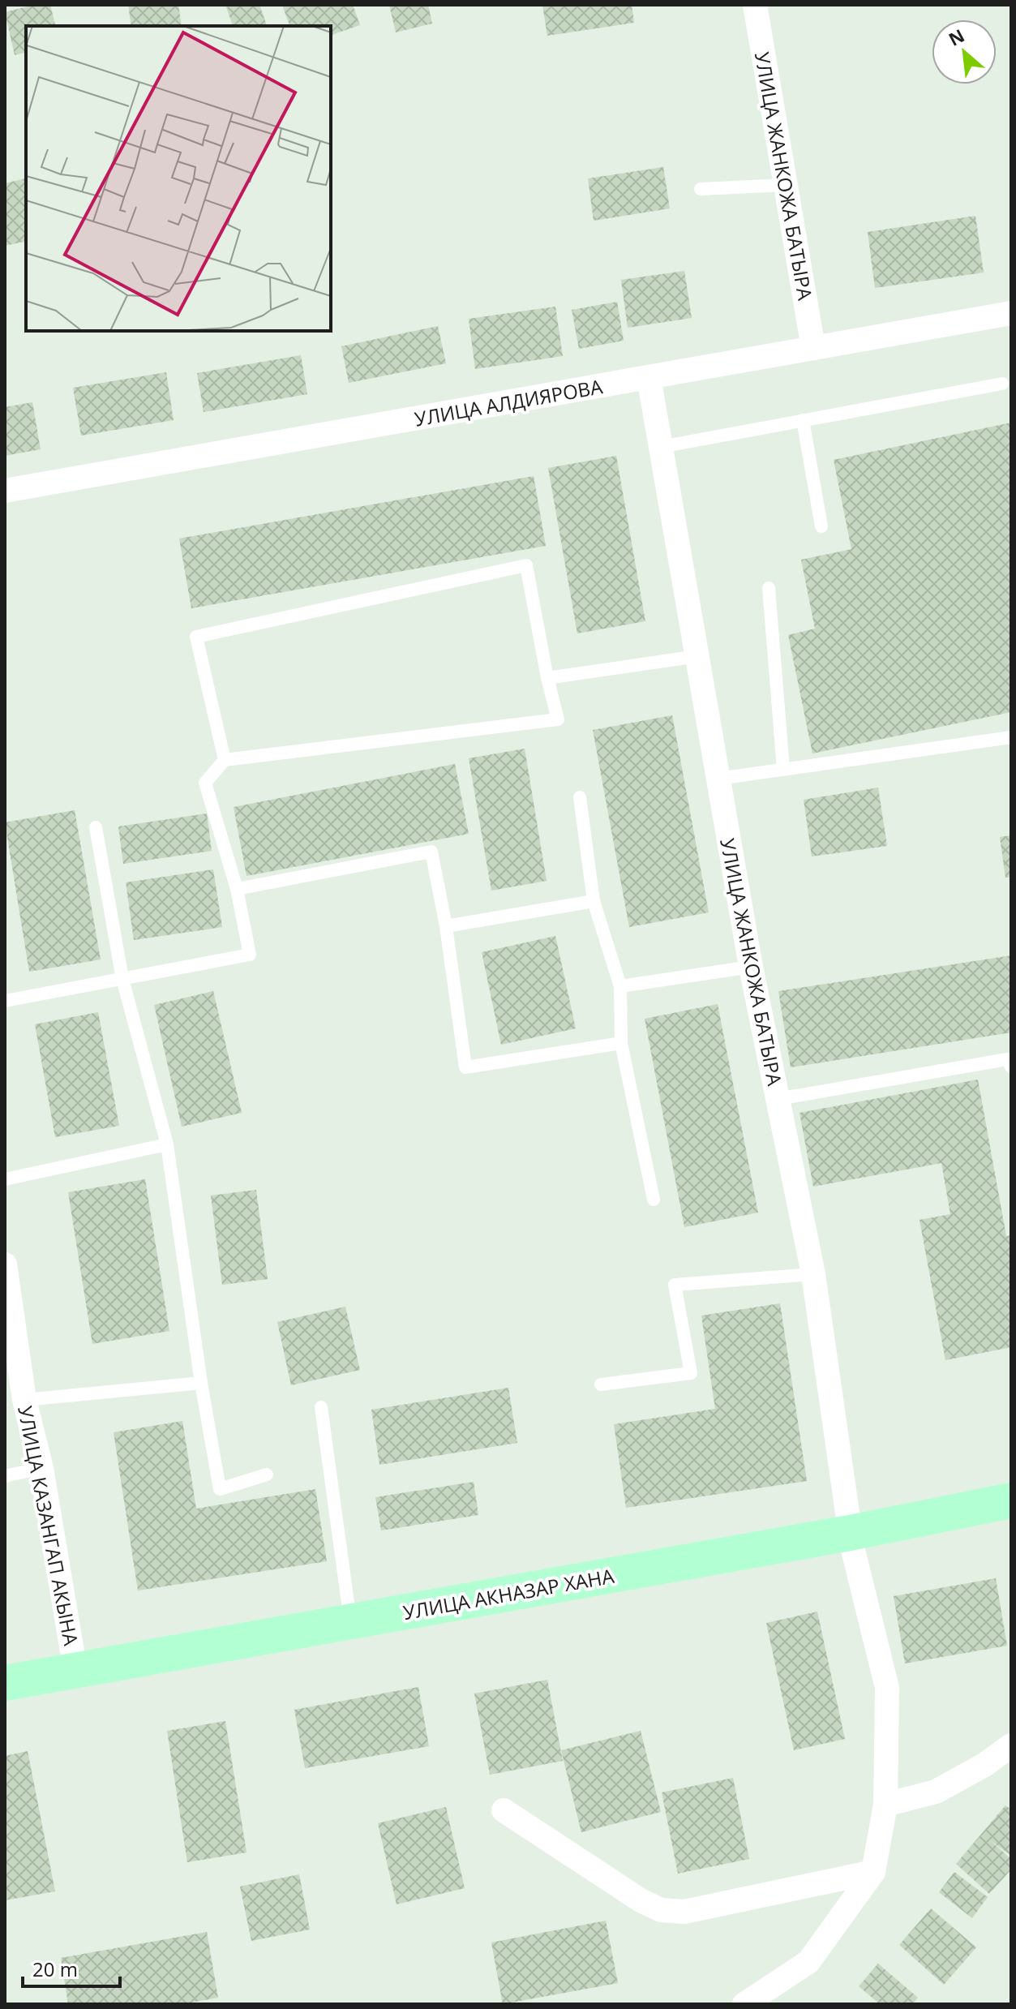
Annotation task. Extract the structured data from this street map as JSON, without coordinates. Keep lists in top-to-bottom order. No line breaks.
{"streets":{"main road":["УЛИЦА АКНАЗАР ХАНА"],"street":["УЛИЦА ЖАНКОЖА БАТЫРА","УЛИЦА АЛДИЯРОВА","УЛИЦА КАЗАНГАП АКЫНА"]},"crossings":[["УЛИЦА ЖАНКОЖА БАТЫРА","УЛИЦА АЛДИЯРОВА"],["УЛИЦА ЖАНКОЖА БАТЫРА","УЛИЦА АКНАЗАР ХАНА"],["УЛИЦА КАЗАНГАП АКЫНА","УЛИЦА АКНАЗАР ХАНА"]],"scale_bar":"20 m","north":"top left"}
